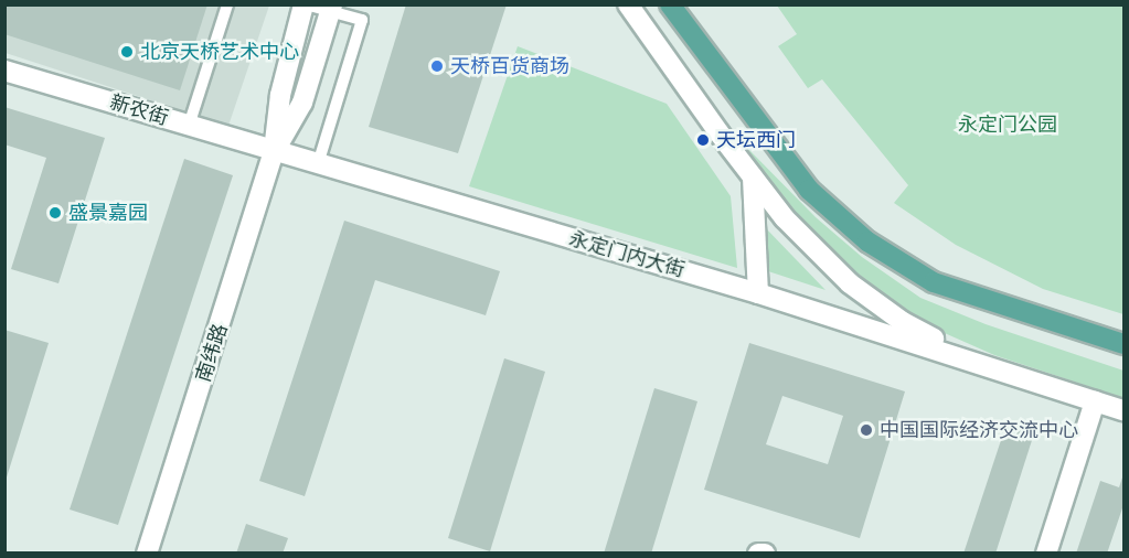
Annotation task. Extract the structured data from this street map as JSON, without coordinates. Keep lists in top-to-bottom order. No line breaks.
{"streets":{"street":["新农街","永定门内大街","南纬路"]},"crossings":[["新农街","永定门内大街"],["新农街","南纬路"],["永定门内大街","南纬路"]],"parks":["永定门公园"],"places":["北京天桥艺术中心","天桥百货商场","天坛西门","盛景嘉园","中国国际经济交流中心"]}
